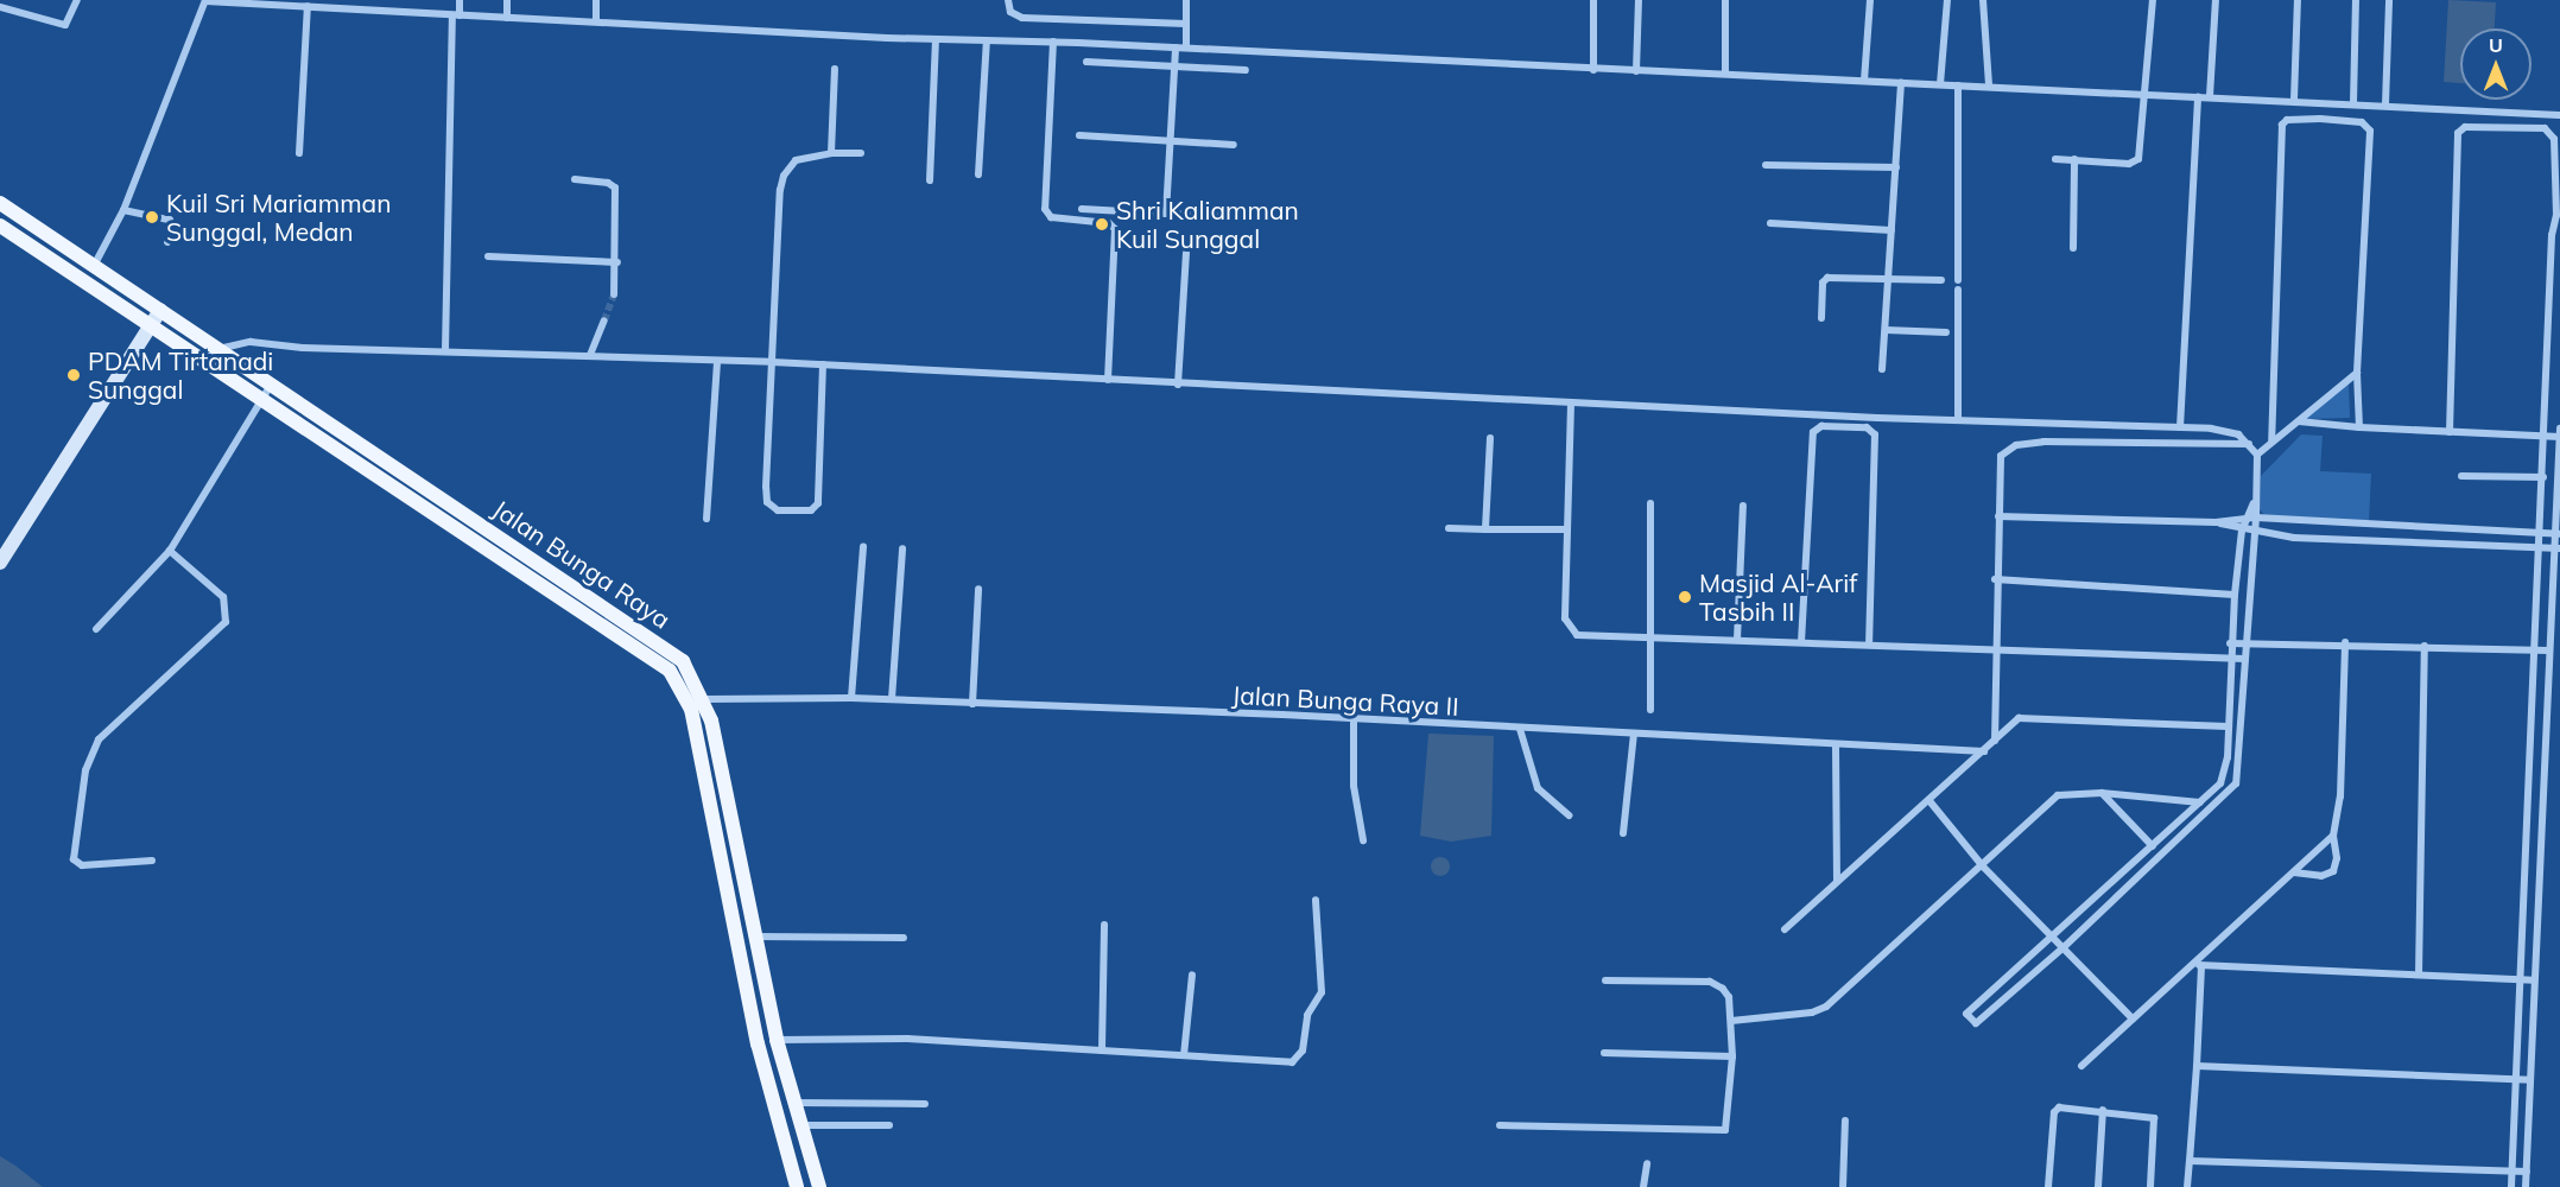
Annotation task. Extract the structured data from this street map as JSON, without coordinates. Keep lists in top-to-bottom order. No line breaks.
{"streets":{"main road":["Jalan Bunga Raya"],"street":["Jalan Bunga Raya II"]},"crossings":[["Jalan Bunga Raya","Jalan Bunga Raya II"]],"places":["Kuil Sri Mariamman Sunggal, Medan","Shri Kaliamman Kuil Sunggal","PDAM Tirtanadi Sunggal","Masjid Al-Arif Tasbih II"],"north":"top"}
